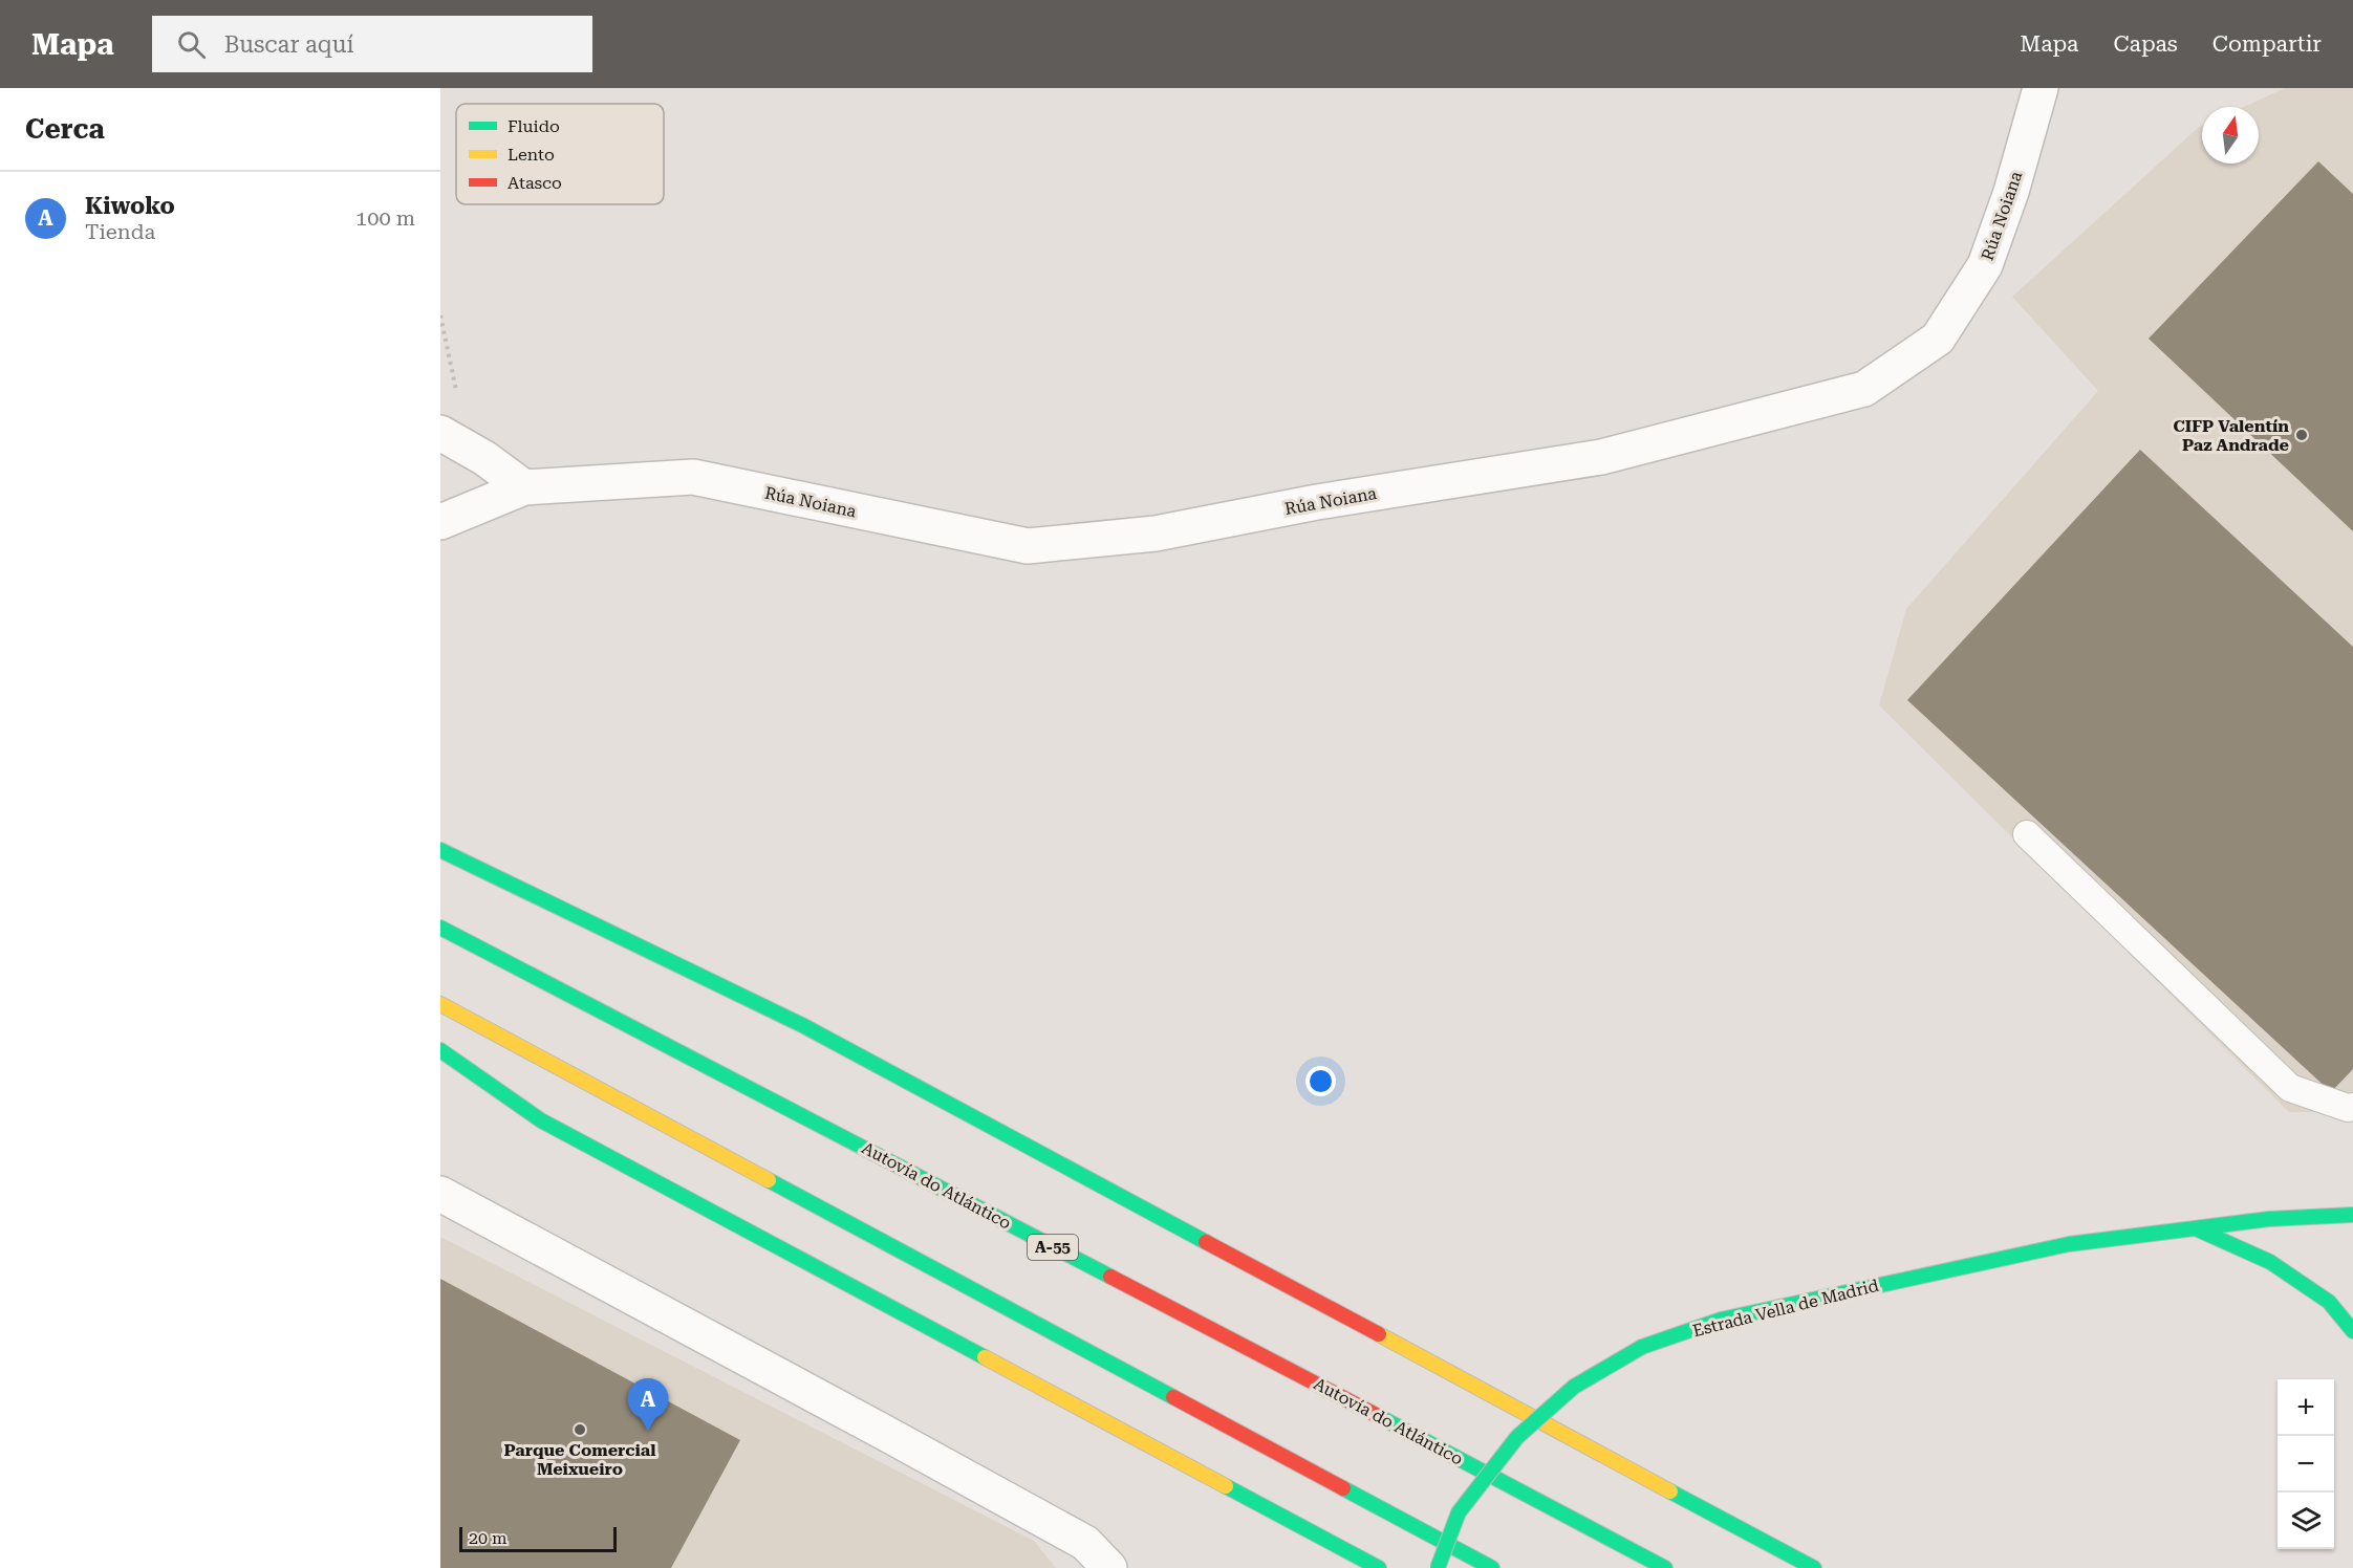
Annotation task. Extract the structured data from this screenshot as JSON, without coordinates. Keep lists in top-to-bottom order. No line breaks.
{"streets":{"main road":["Autovía do Atlántico","A-55","Estrada Vella de Madrid"],"street":["Rúa Noiana"]},"places":["CIFP Valentín Paz Andrade","Parque Comercial Meixueiro"],"legend":["Fluido","Lento","Atasco"],"scale_bar":"20 m","north":"top","page":{"header":"Mapa","search":"Buscar aquí","nav":["Mapa","Capas","Compartir"],"heading":"Cerca","list":[{"mark":"A","name":"Kiwoko","note":"Tienda","value":"100 m"}],"pins":"A","map_buttons":["+","−"],"scale":"20 m"}}
